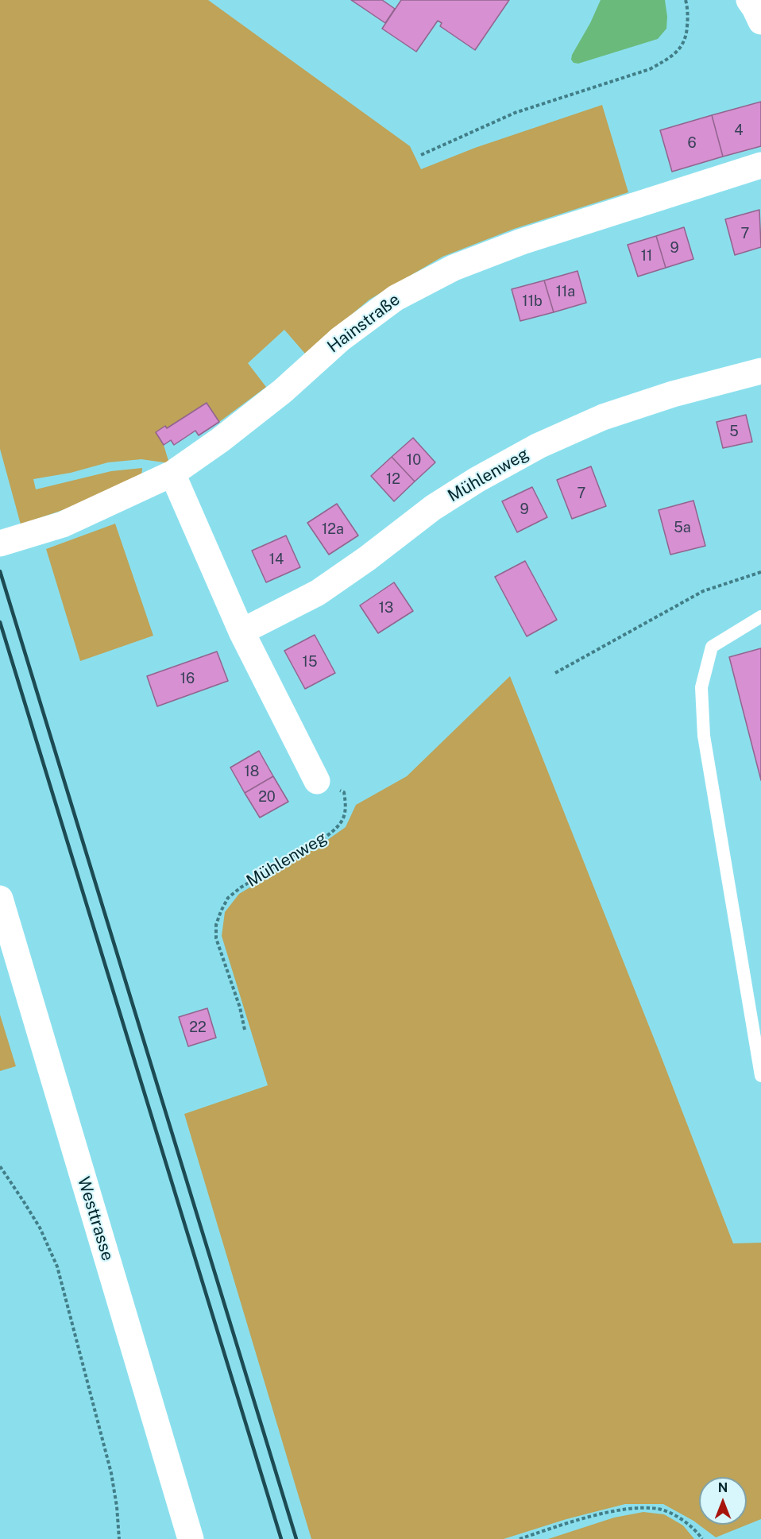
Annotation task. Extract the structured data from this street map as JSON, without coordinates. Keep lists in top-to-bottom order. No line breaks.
{"streets":{"street":["Hainstraße","Mühlenweg","Westtrasse"]},"house_numbers":["4","6","7","9","11","11a","11b","5","10","12","7","9","5a","12a","14","13","15","16","18","20","22"],"north":"top"}
